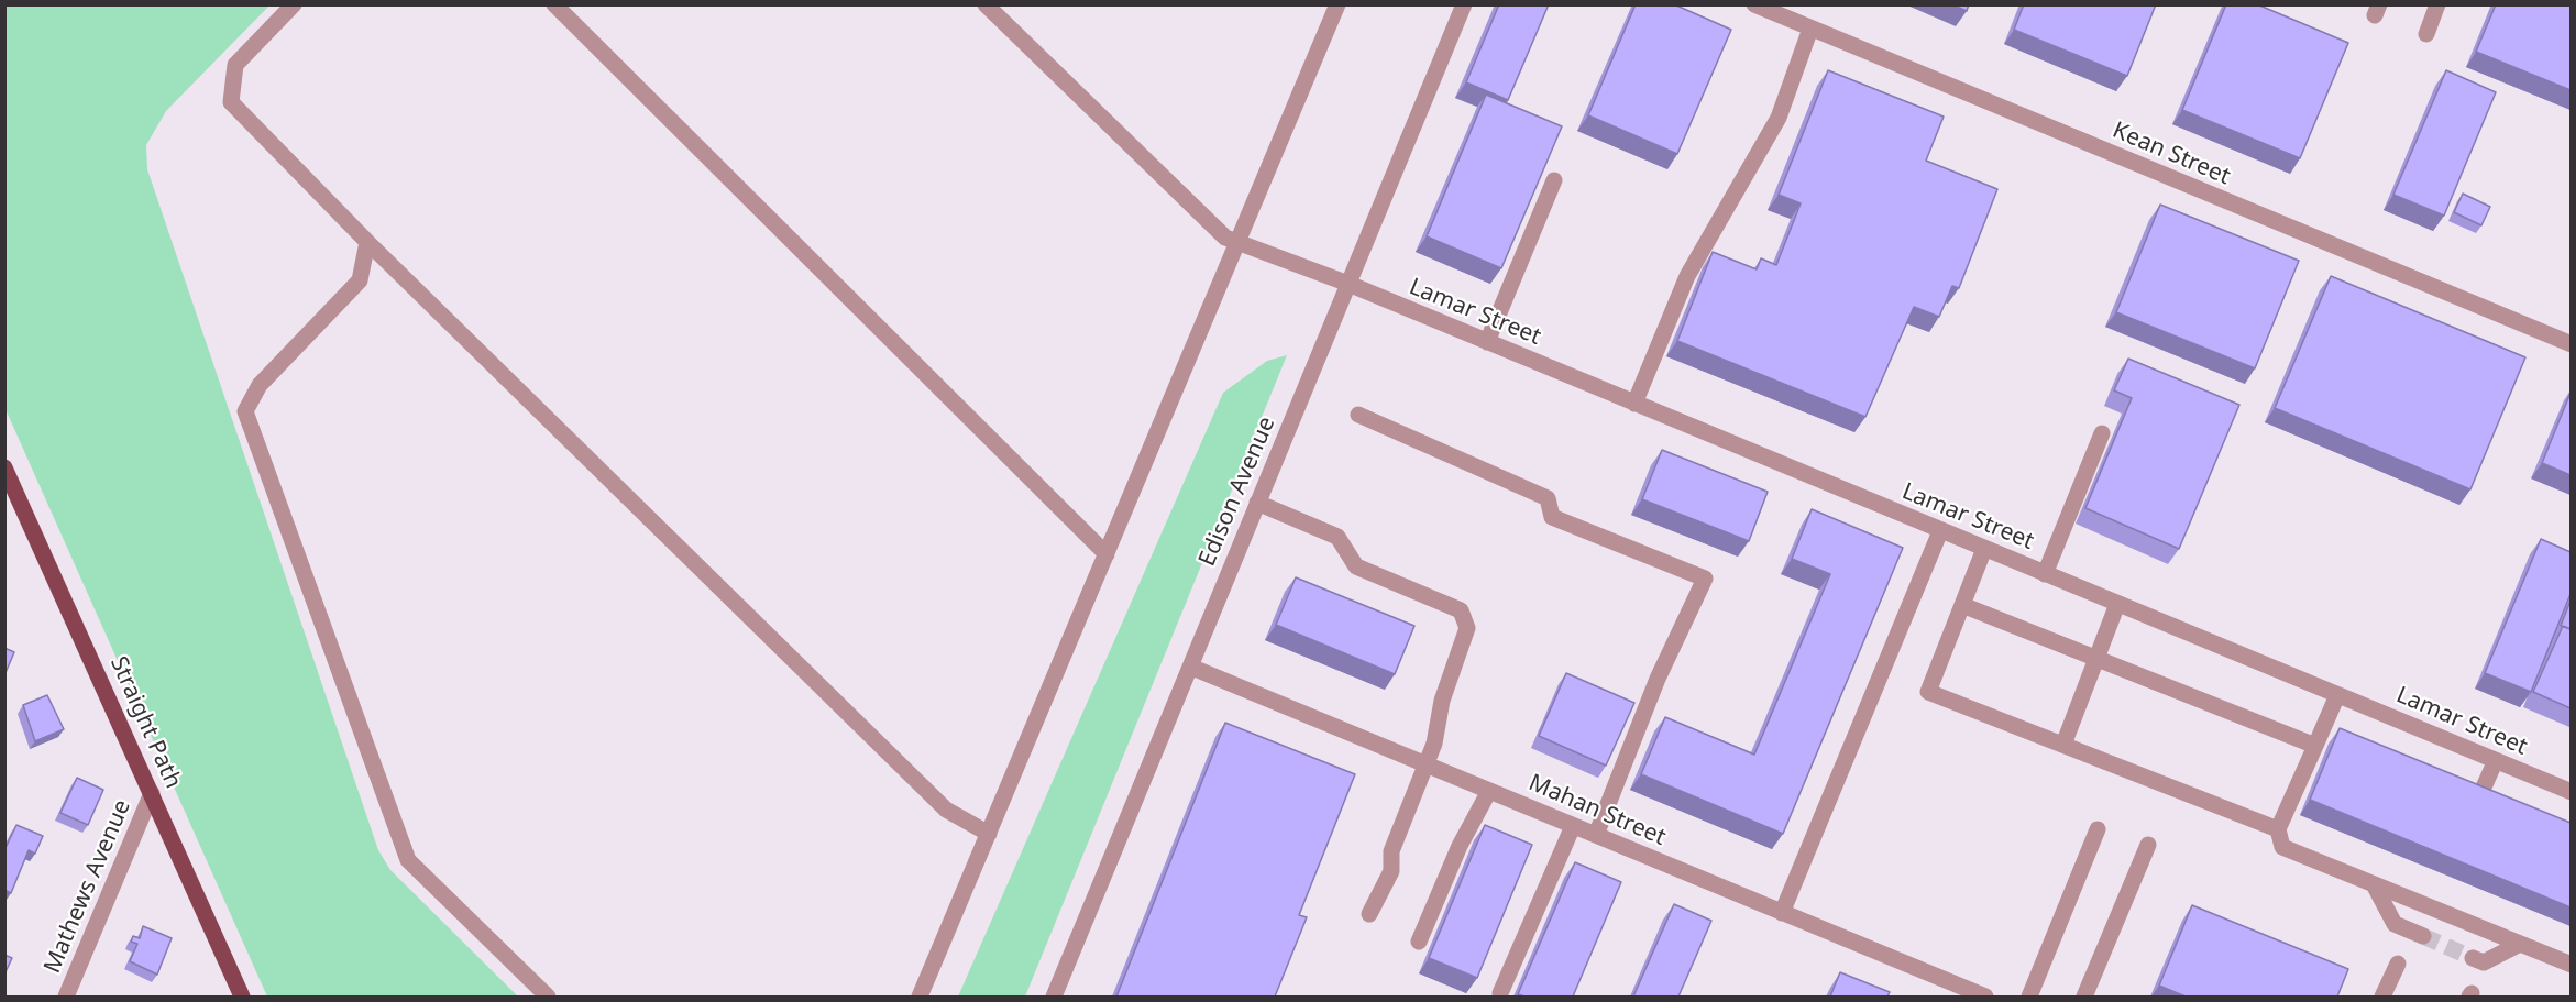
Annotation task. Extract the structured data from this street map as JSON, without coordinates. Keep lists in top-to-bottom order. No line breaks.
{"streets":{"main road":["Straight Path"],"street":["Kean Street","Lamar Street","Edison Avenue","Mahan Street","Mathews Avenue"]},"crossings":[["Lamar Street","Edison Avenue"],["Edison Avenue","Mahan Street"],["Straight Path","Mathews Avenue"]]}
